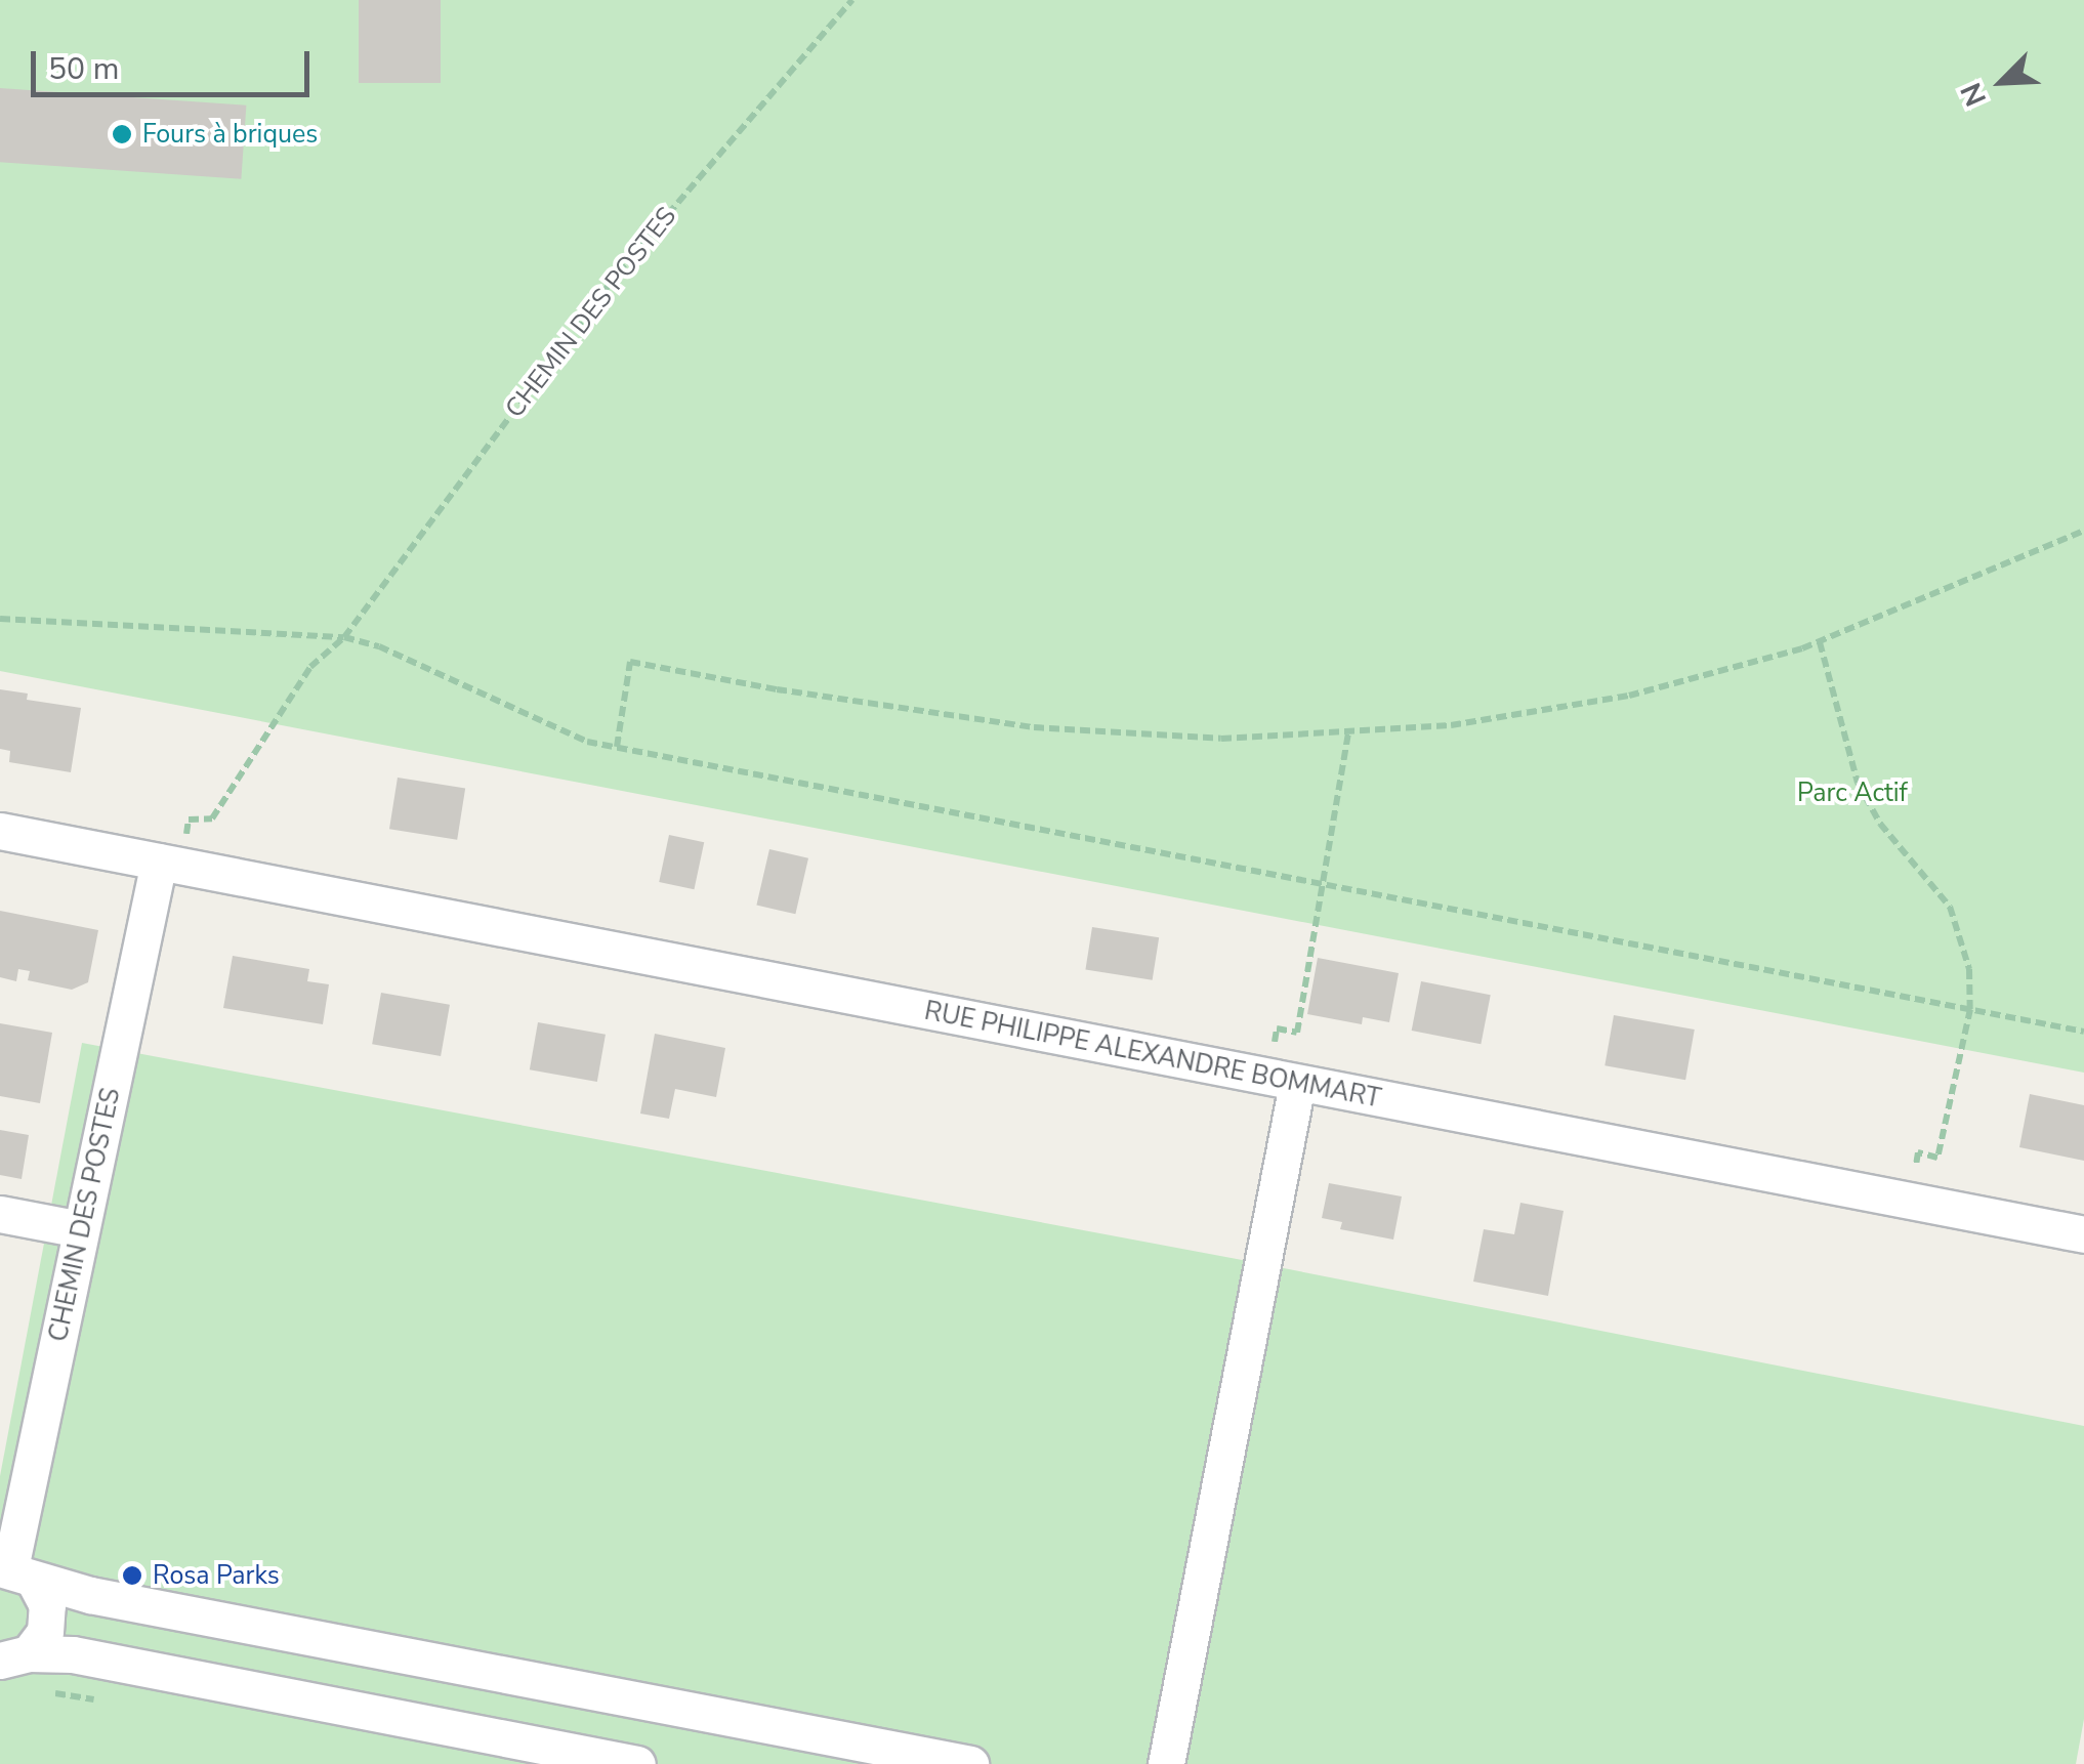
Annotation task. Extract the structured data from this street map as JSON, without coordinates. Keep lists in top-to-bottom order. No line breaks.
{"streets":{"street":["CHEMIN DES POSTES","RUE PHILIPPE ALEXANDRE BOMMART"]},"crossings":[["CHEMIN DES POSTES","RUE PHILIPPE ALEXANDRE BOMMART"]],"parks":["Parc Actif"],"places":["Fours à briques","Rosa Parks"],"scale_bar":"50 m","north":"bottom left"}
